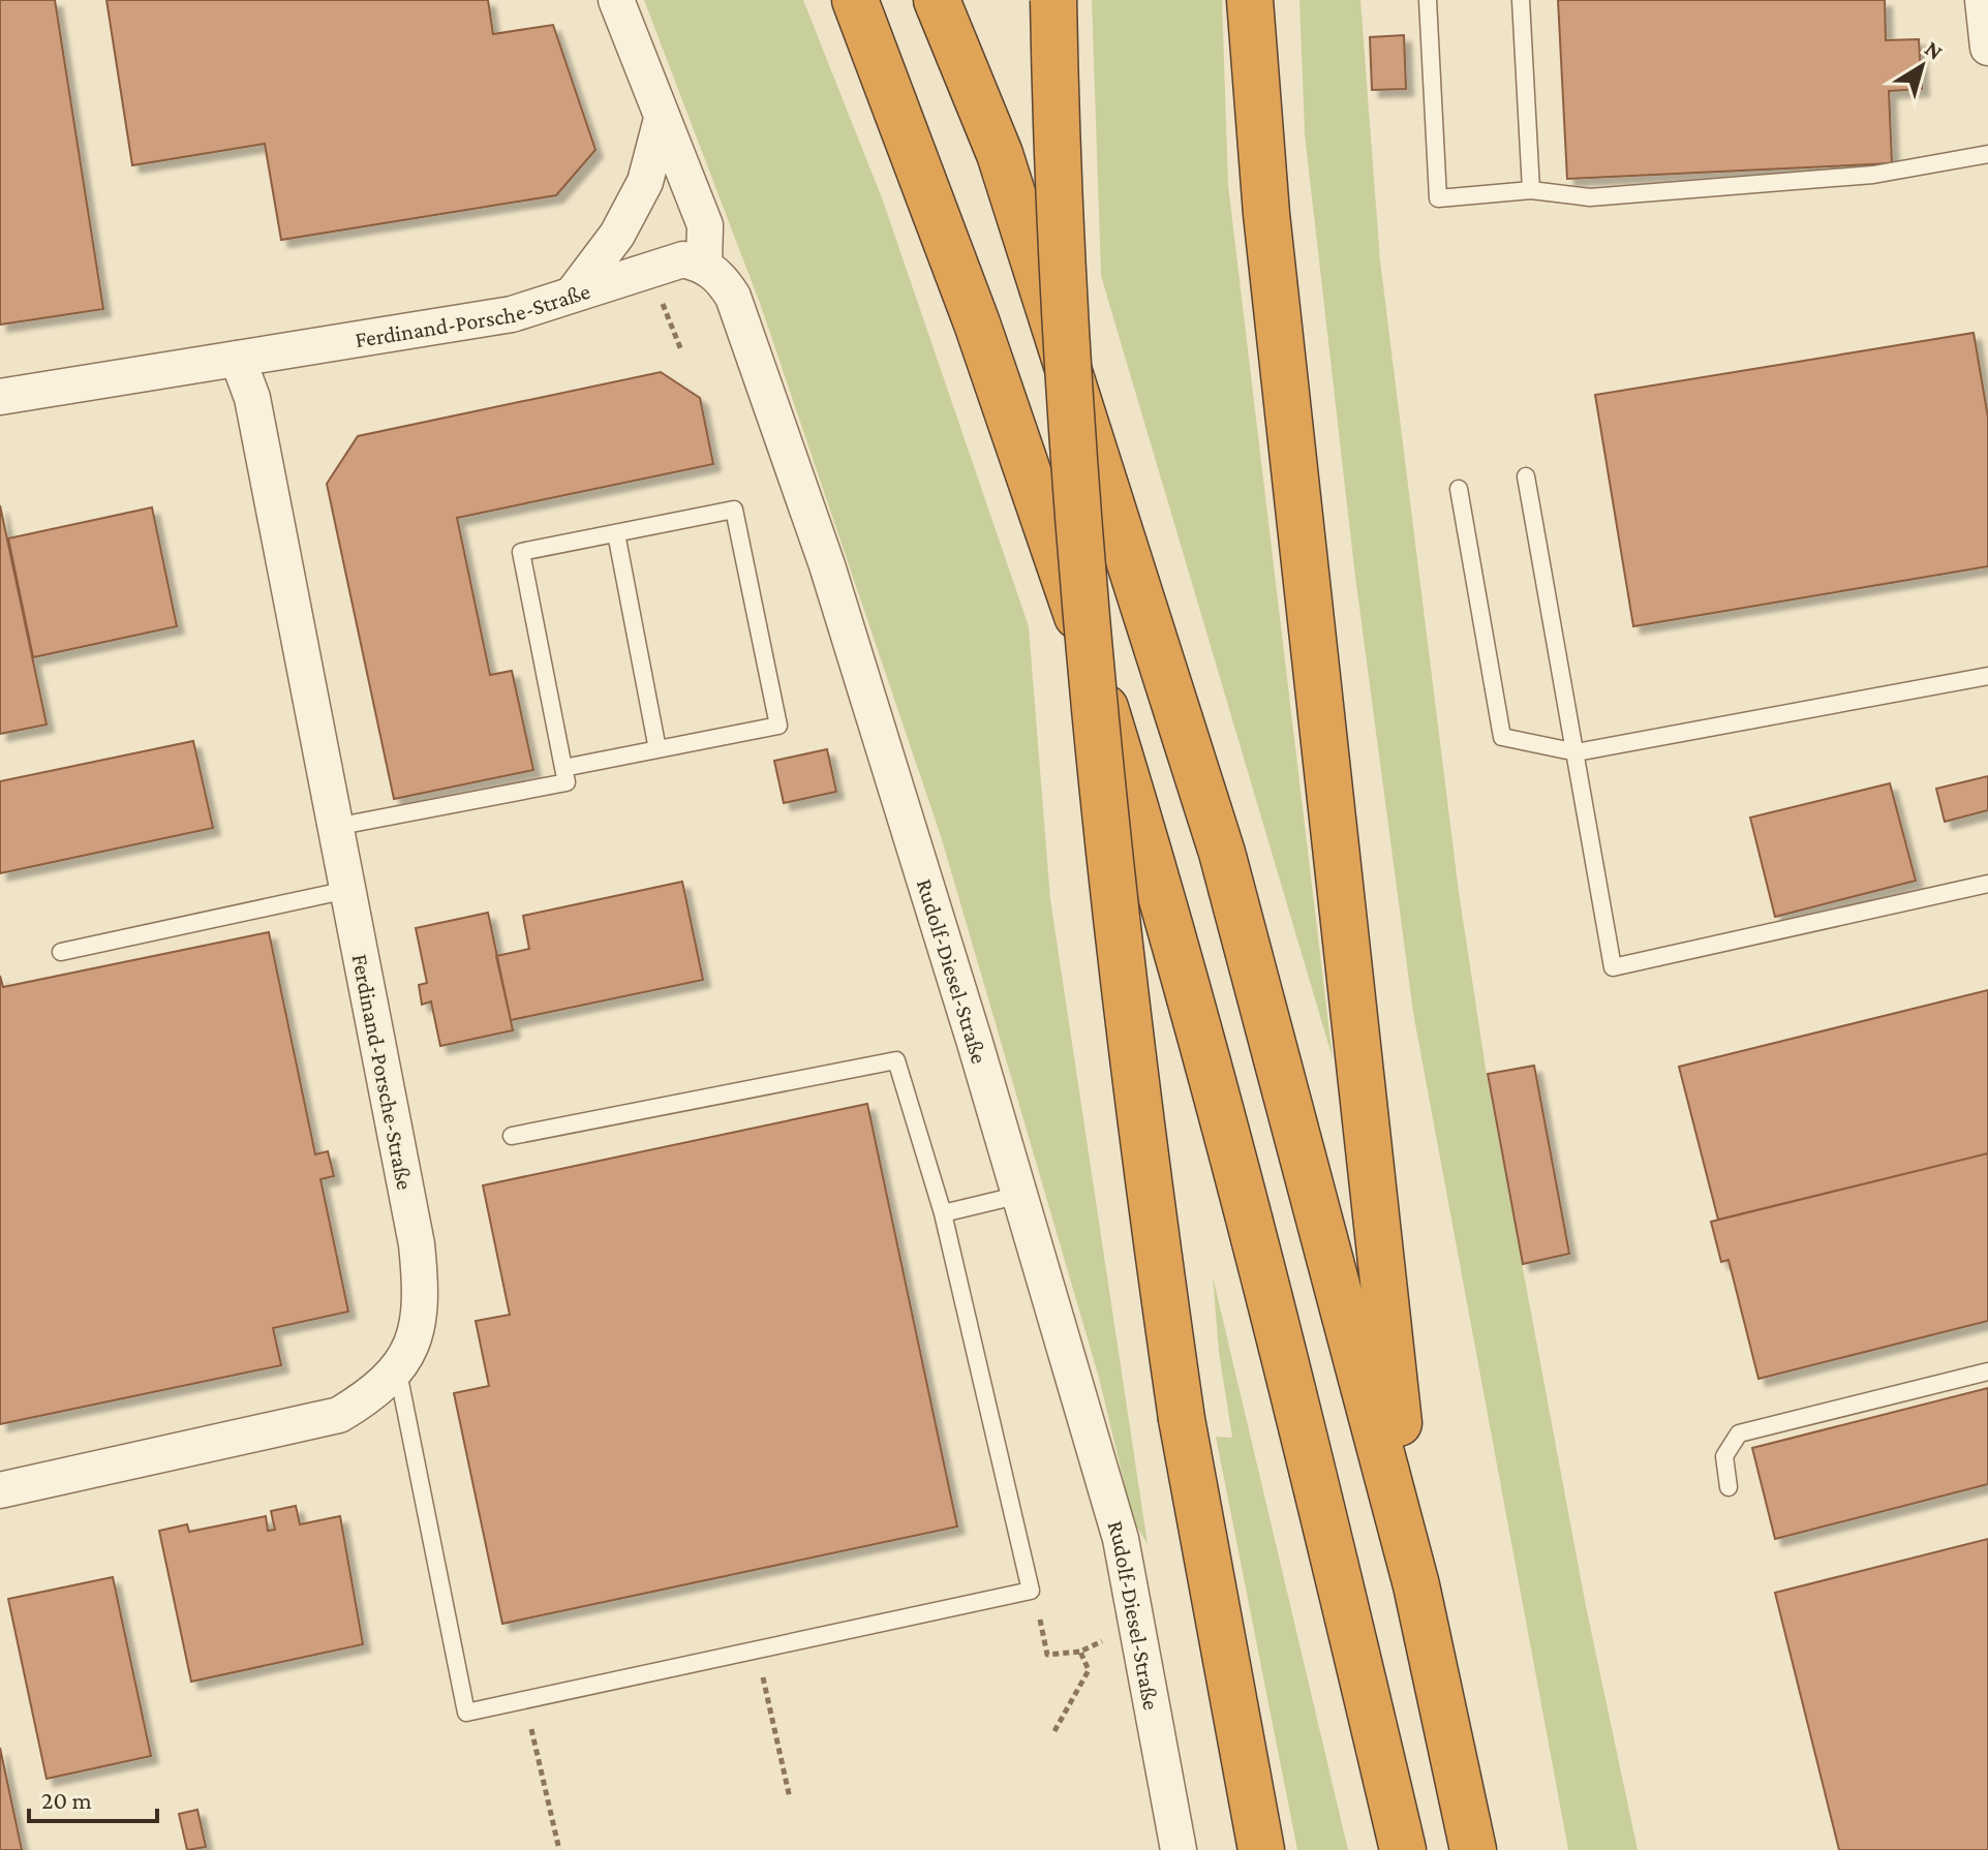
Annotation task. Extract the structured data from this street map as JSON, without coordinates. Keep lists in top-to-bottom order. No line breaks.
{"streets":{"street":["Ferdinand-Porsche-Straße","Rudolf-Diesel-Straße"]},"crossings":[["Ferdinand-Porsche-Straße","Rudolf-Diesel-Straße"]],"scale_bar":"20 m","north":"top right"}
